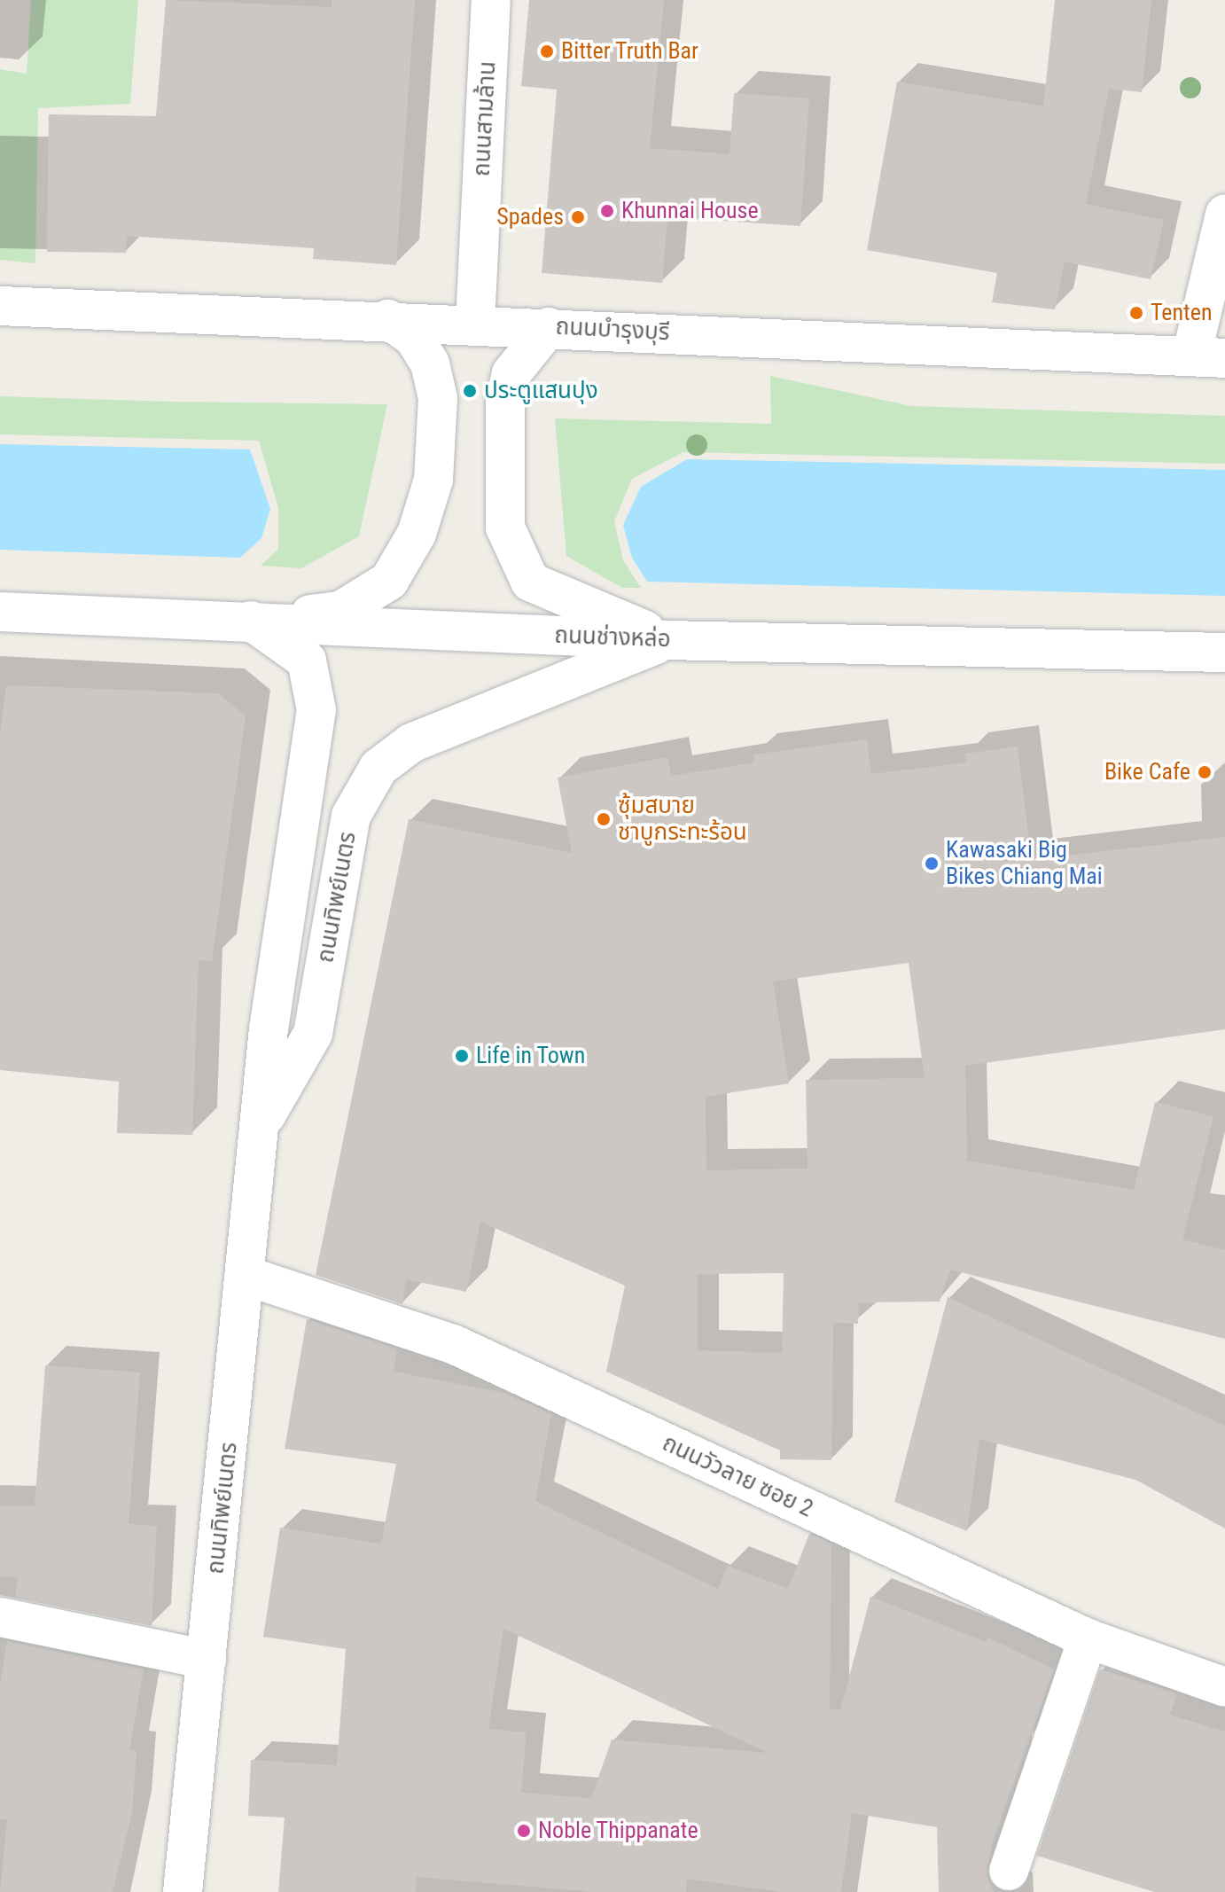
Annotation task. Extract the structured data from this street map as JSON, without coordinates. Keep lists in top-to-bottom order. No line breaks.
{"streets":{"main road":["ถนนสามล้าน","ถนนบำรุงบุรี","ถนนช่างหล่อ","ถนนทิพย์เนตร","ถนนวัวลาย ซอย 2"]},"crossings":[["ถนนสามล้าน","ถนนบำรุงบุรี"],["ถนนช่างหล่อ","ถนนทิพย์เนตร"],["ถนนทิพย์เนตร","ถนนวัวลาย ซอย 2"]],"places":["Bitter Truth Bar","Khunnai House","Spades","Tenten","ประตูแสนปุง","Bike Cafe","ซุ้มสบาย ชาบูกระทะร้อน","Kawasaki Big Bikes Chiang Mai","Life in Town","Noble Thippanate"]}
